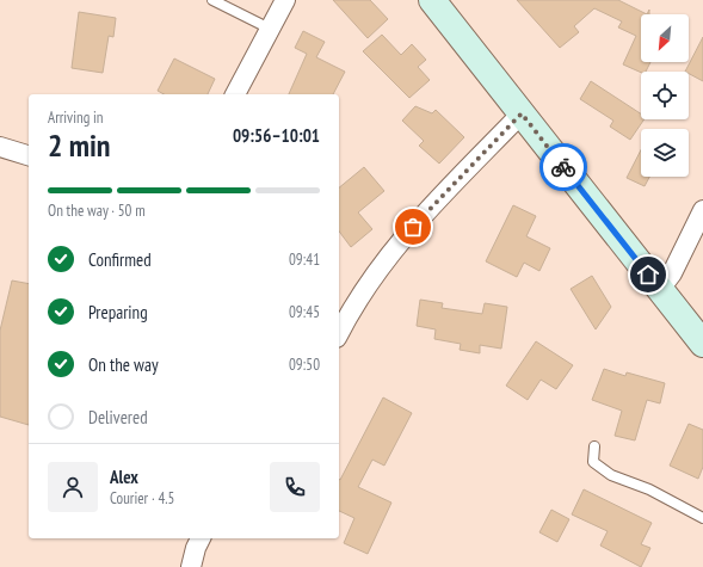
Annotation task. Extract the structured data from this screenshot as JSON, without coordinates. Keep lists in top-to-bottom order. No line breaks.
{"north":"bottom left","page":{"heading":["2 min","Arriving in","09:56–10:01"],"panel":["Alex","Courier · 4.5"],"bar":"On the way · 50 m","list":[["Confirmed","09:41"],["Preparing","09:45"],["On the way","09:50"],"Delivered"]}}
